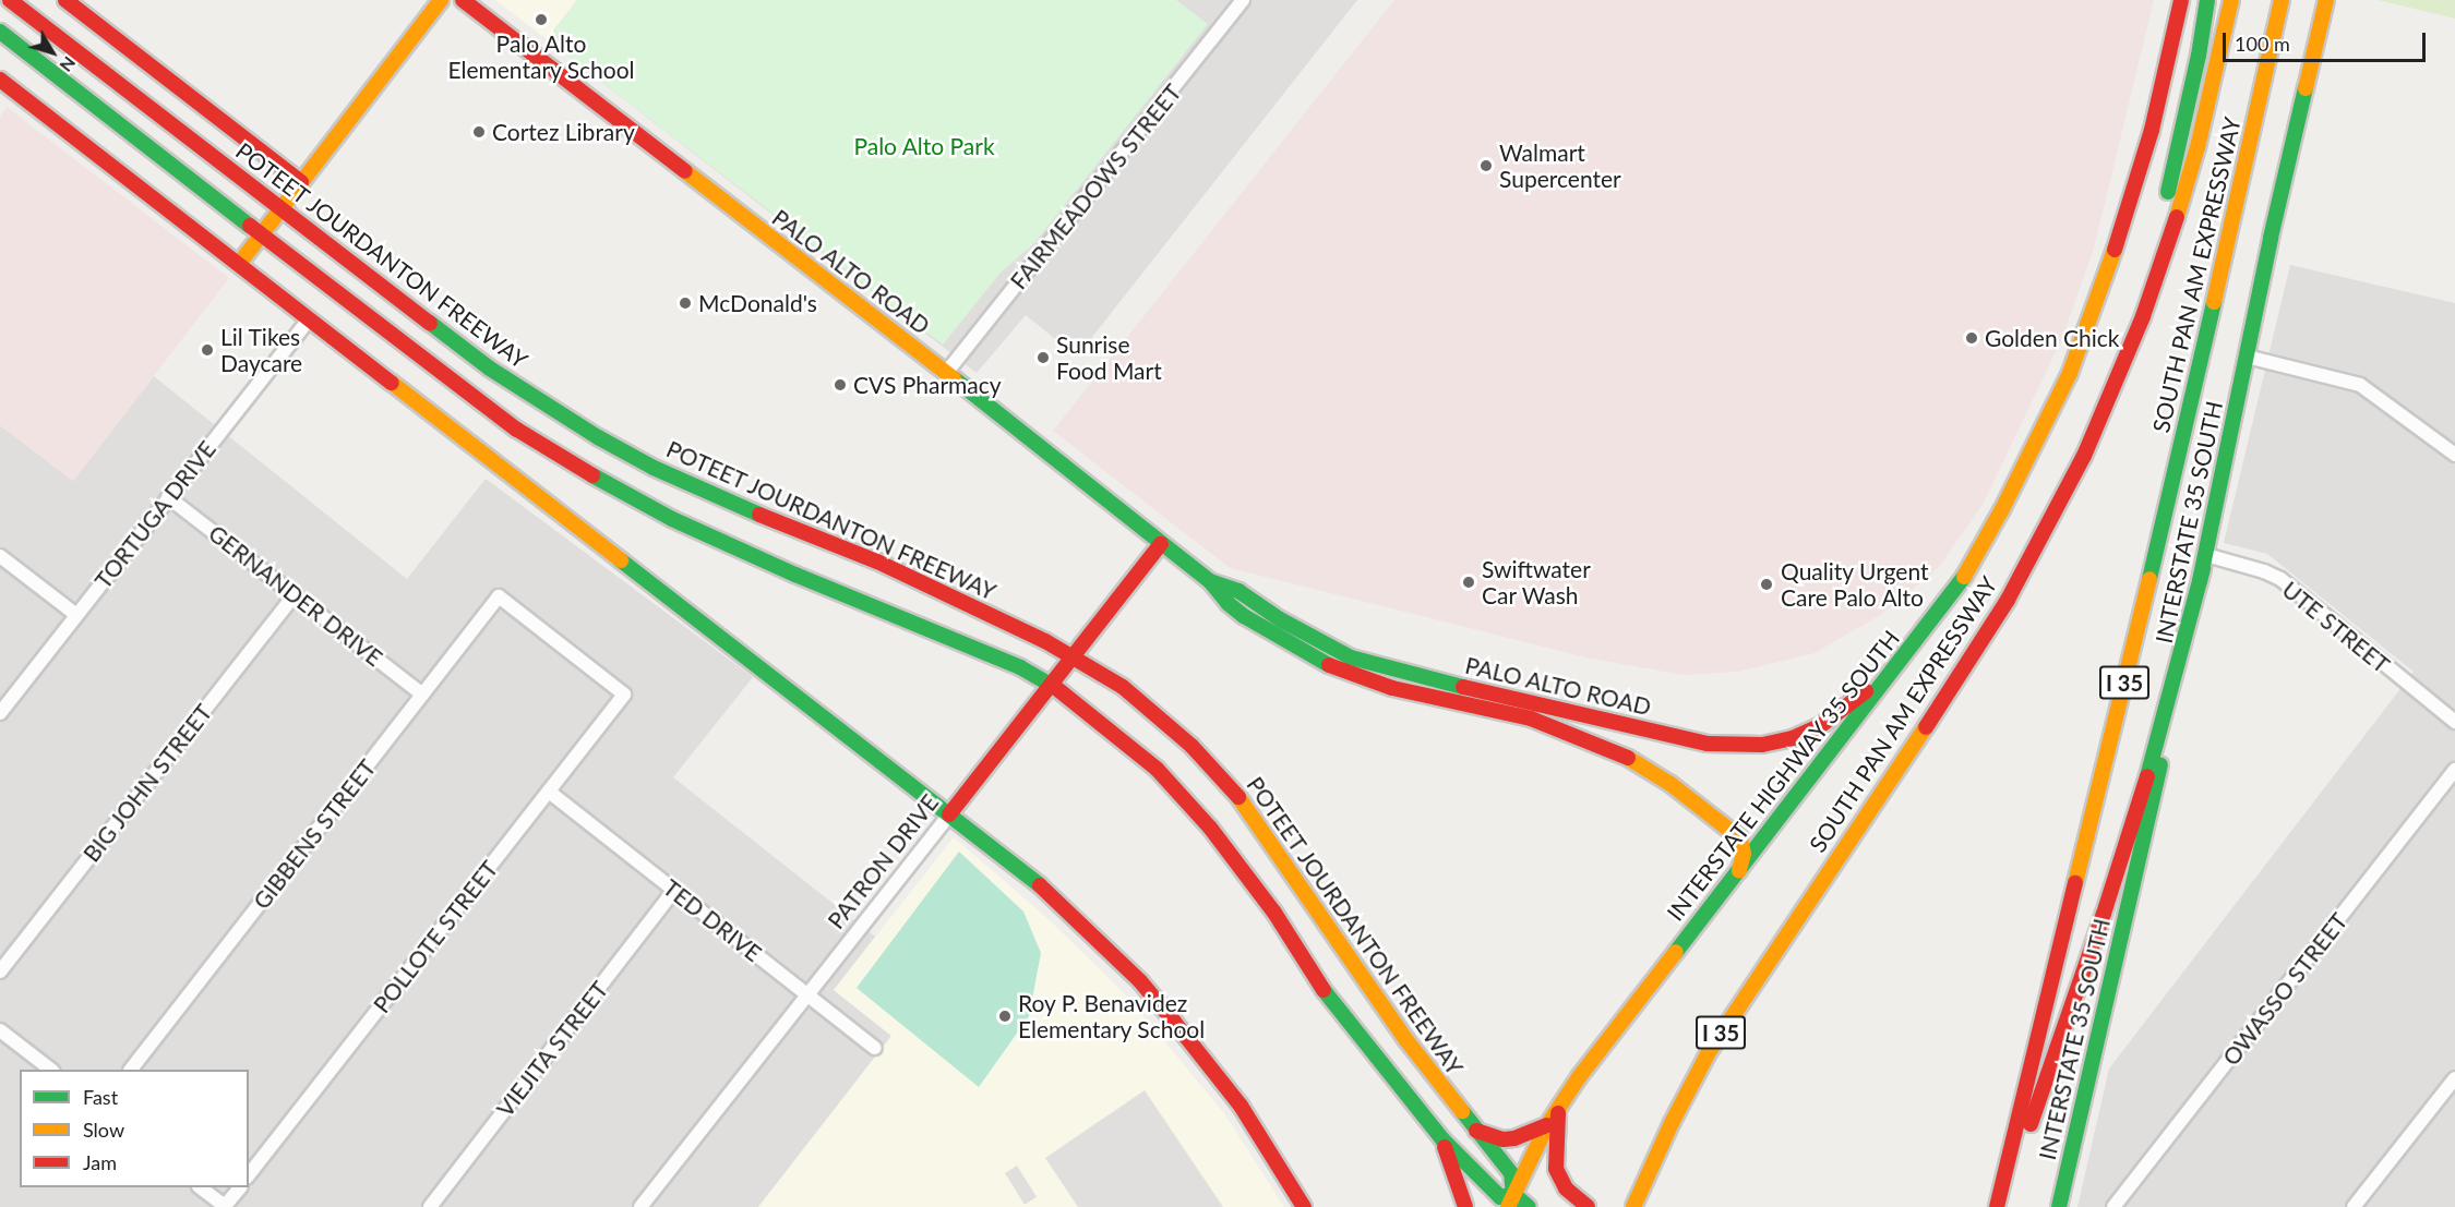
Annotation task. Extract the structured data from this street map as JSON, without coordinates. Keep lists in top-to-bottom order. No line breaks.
{"streets":{"main road":["POTEET JOURDANTON FREEWAY","PALO ALTO ROAD","SOUTH PAN AM EXPRESSWAY","INTERSTATE 35 SOUTH","I 35","INTERSTATE HIGHWAY 35 SOUTH","PATRON DRIVE"],"street":["FAIRMEADOWS STREET","TORTUGA DRIVE","GERNANDER DRIVE","UTE STREET","BIG JOHN STREET","GIBBENS STREET","TED DRIVE","POLLOTE STREET","OWASSO STREET","VIEJITA STREET"]},"crossings":[["FAIRMEADOWS STREET","PALO ALTO ROAD"],["POTEET JOURDANTON FREEWAY","PATRON DRIVE"],["PALO ALTO ROAD","INTERSTATE HIGHWAY 35 SOUTH"],["PALO ALTO ROAD","PATRON DRIVE"],["TORTUGA DRIVE","GERNANDER DRIVE"],["INTERSTATE 35 SOUTH","UTE STREET"],["GERNANDER DRIVE","BIG JOHN STREET"],["GERNANDER DRIVE","GIBBENS STREET"],["GIBBENS STREET","POLLOTE STREET"],["PATRON DRIVE","TED DRIVE"],["TED DRIVE","POLLOTE STREET"],["TED DRIVE","VIEJITA STREET"]],"parks":["Palo Alto Park"],"places":["Palo Alto Elementary School","Cortez Library","Walmart Supercenter","McDonald's","Golden Chick","Lil Tikes Daycare","Sunrise Food Mart","CVS Pharmacy","Swiftwater Car Wash","Quality Urgent Care Palo Alto","Roy P. Benavidez Elementary School"],"legend":["Fast","Slow","Jam"],"scale_bar":"100 m","north":"bottom right"}
